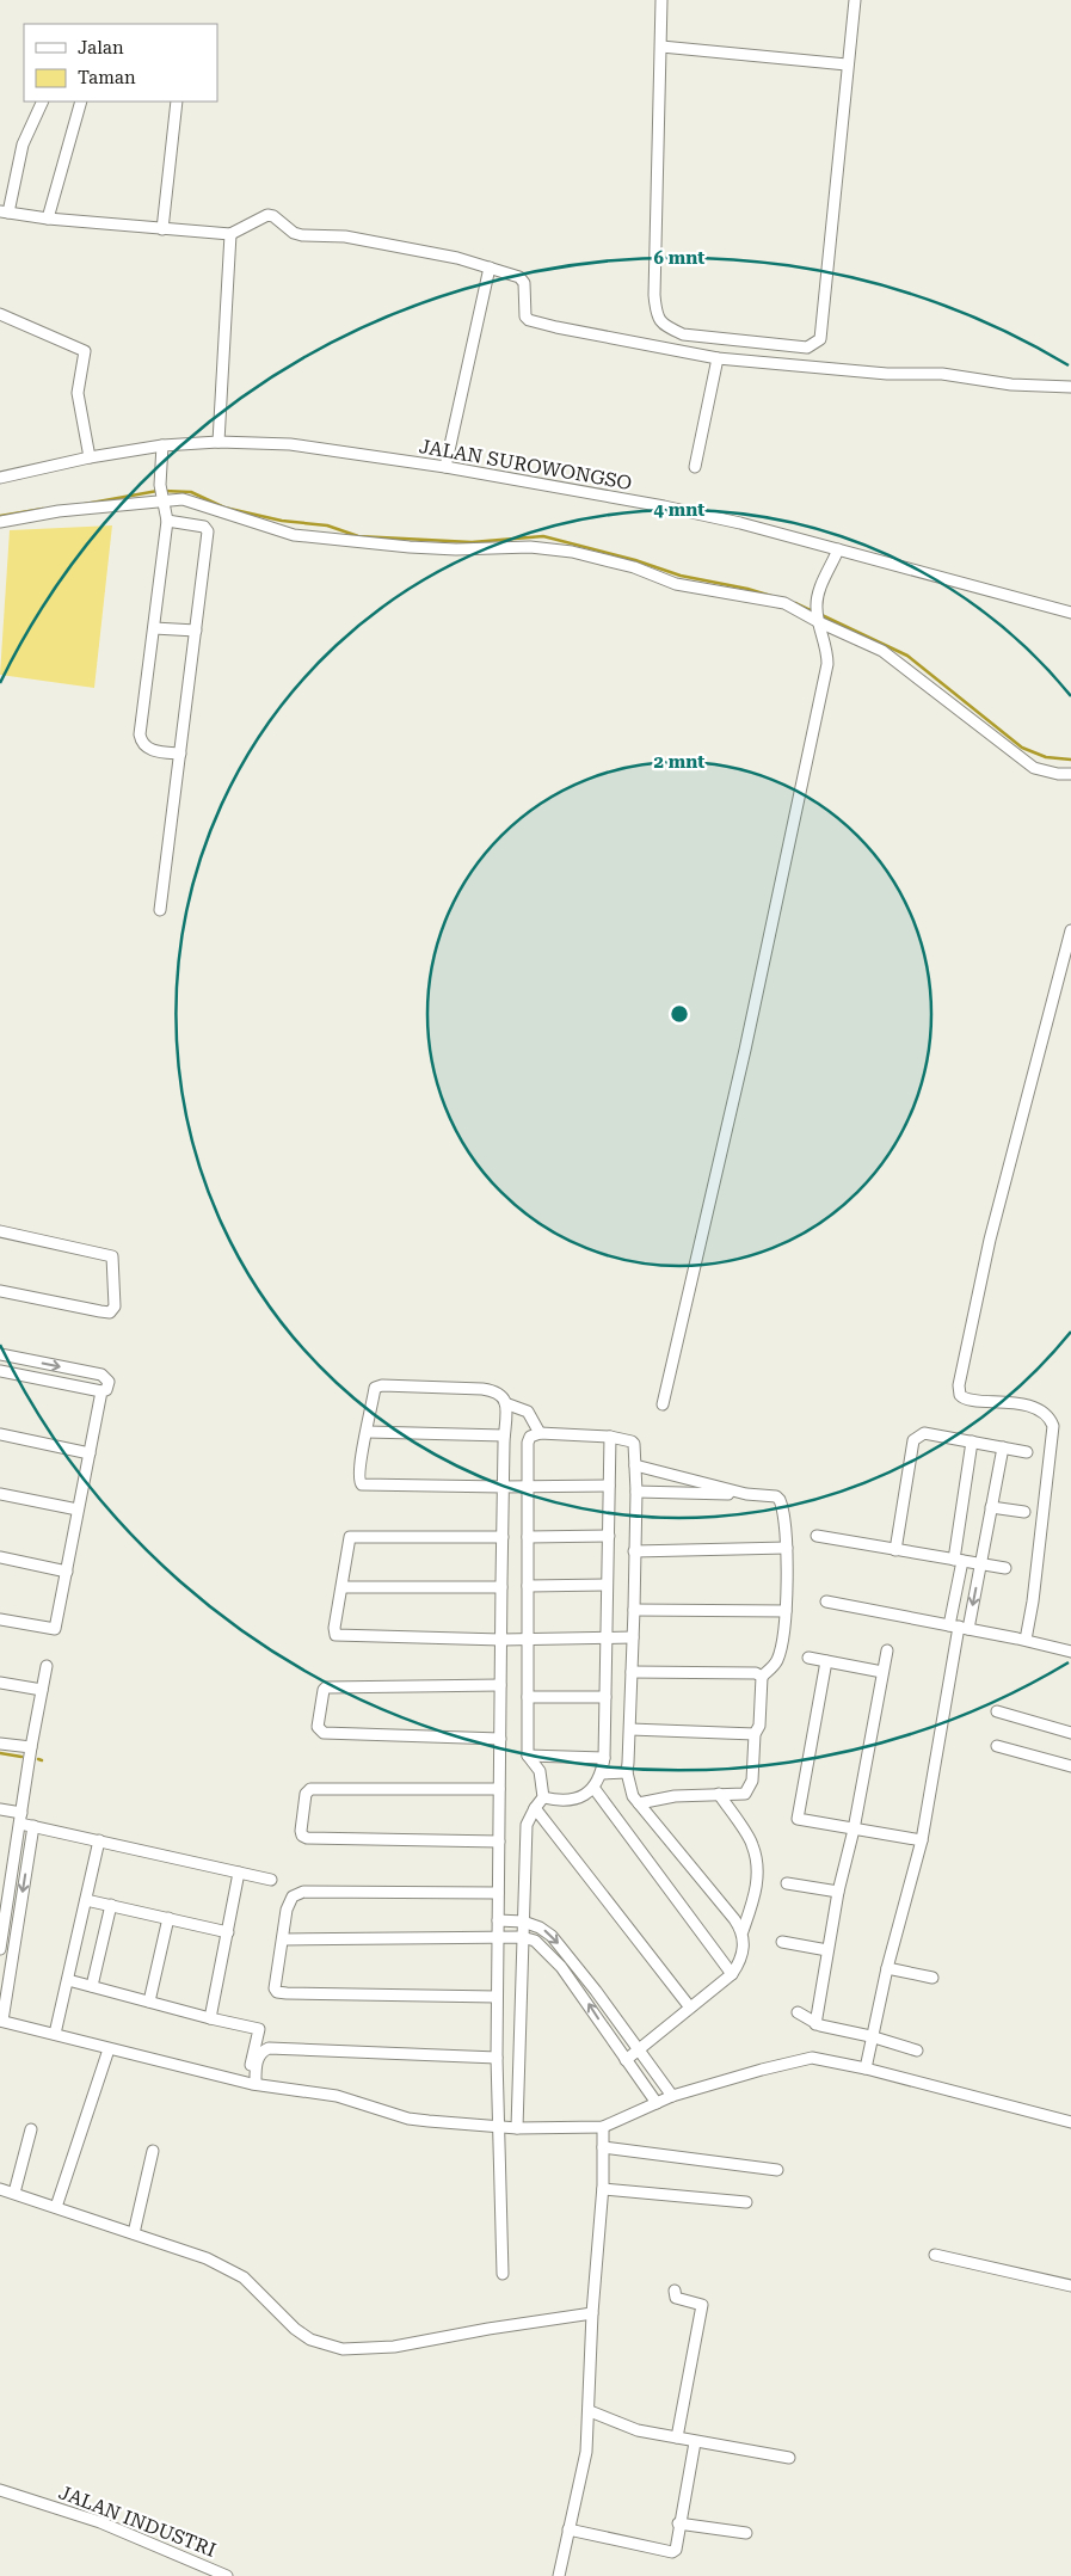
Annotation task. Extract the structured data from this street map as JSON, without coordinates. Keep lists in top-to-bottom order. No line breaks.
{"streets":{"street":["JALAN SUROWONGSO","JALAN INDUSTRI"]},"legend":["Jalan","Taman"],"rings":["6 mnt","4 mnt","2 mnt"]}
